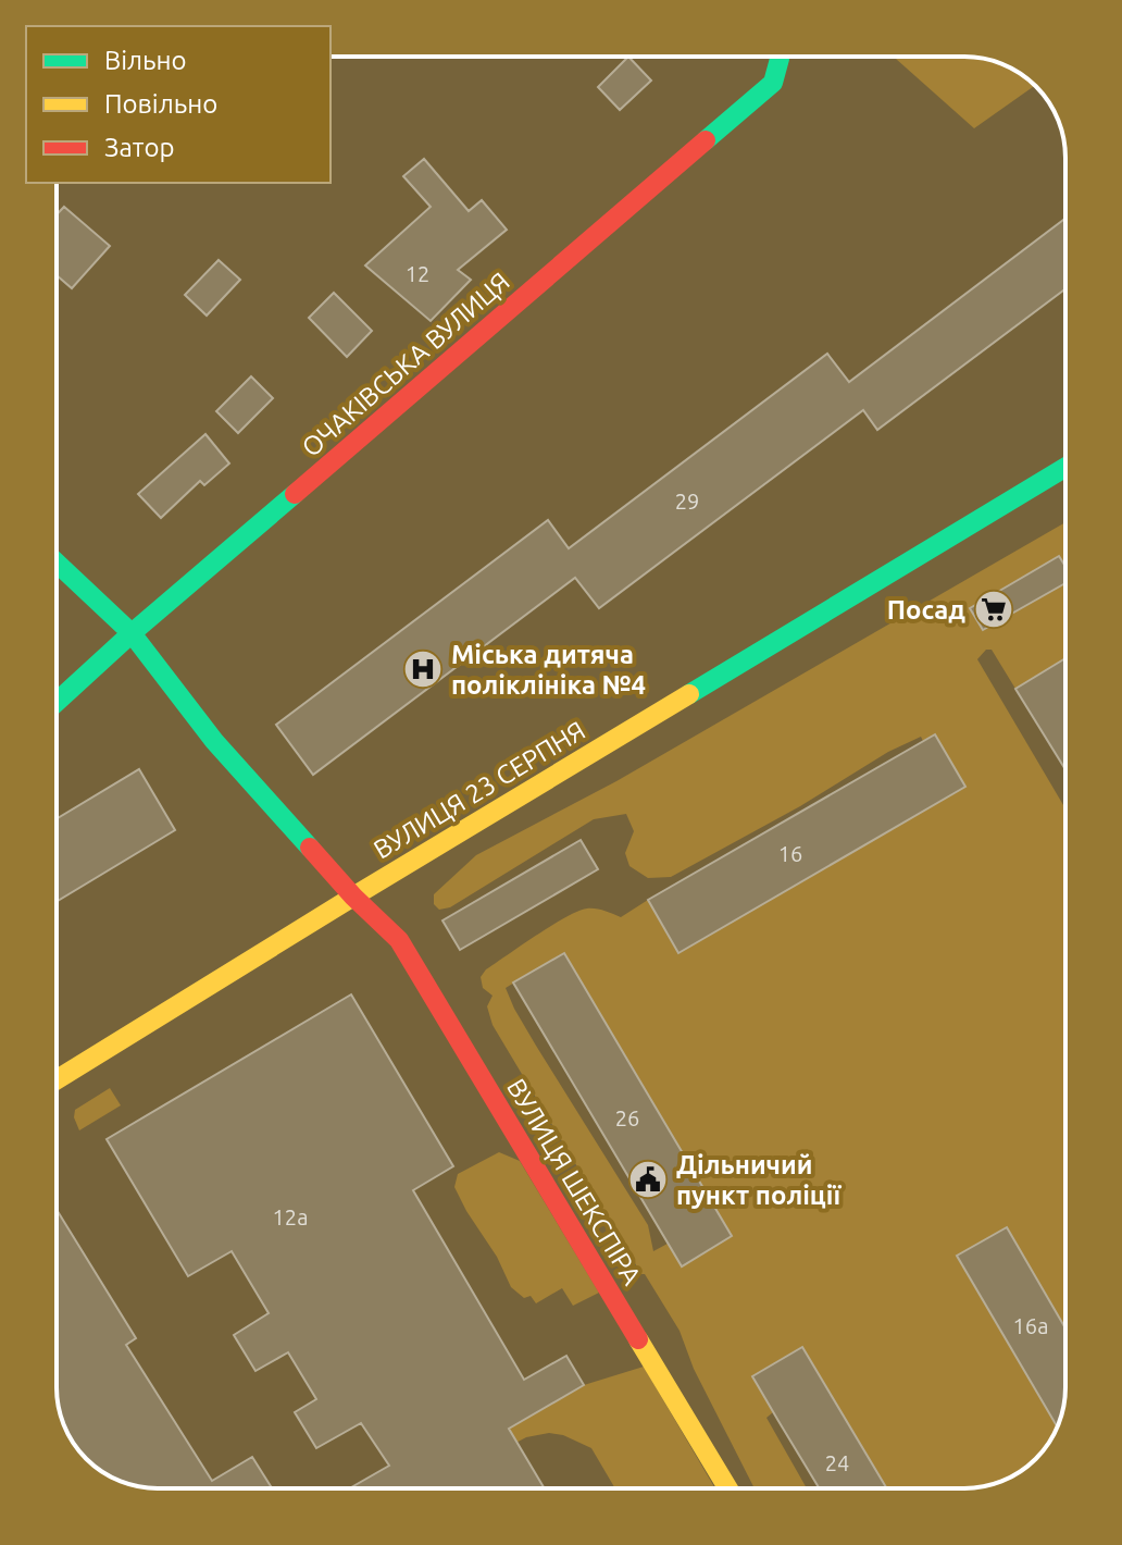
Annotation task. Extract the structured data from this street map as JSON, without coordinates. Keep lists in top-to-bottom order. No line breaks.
{"streets":{"street":["ОЧАКІВСЬКА ВУЛИЦЯ","ВУЛИЦЯ 23 СЕРПНЯ","ВУЛИЦЯ ШЕКСПІРА"]},"crossings":[["ОЧАКІВСЬКА ВУЛИЦЯ","ВУЛИЦЯ ШЕКСПІРА"],["ВУЛИЦЯ 23 СЕРПНЯ","ВУЛИЦЯ ШЕКСПІРА"]],"places":{"supermarket":["Посад"],"hospital":["Міська дитяча поліклініка №4"],"public building":["Дільничий пункт поліції"]},"house_numbers":["12","29","16","26","12а","16а","24"],"legend":["Вільно","Повільно","Затор"]}
